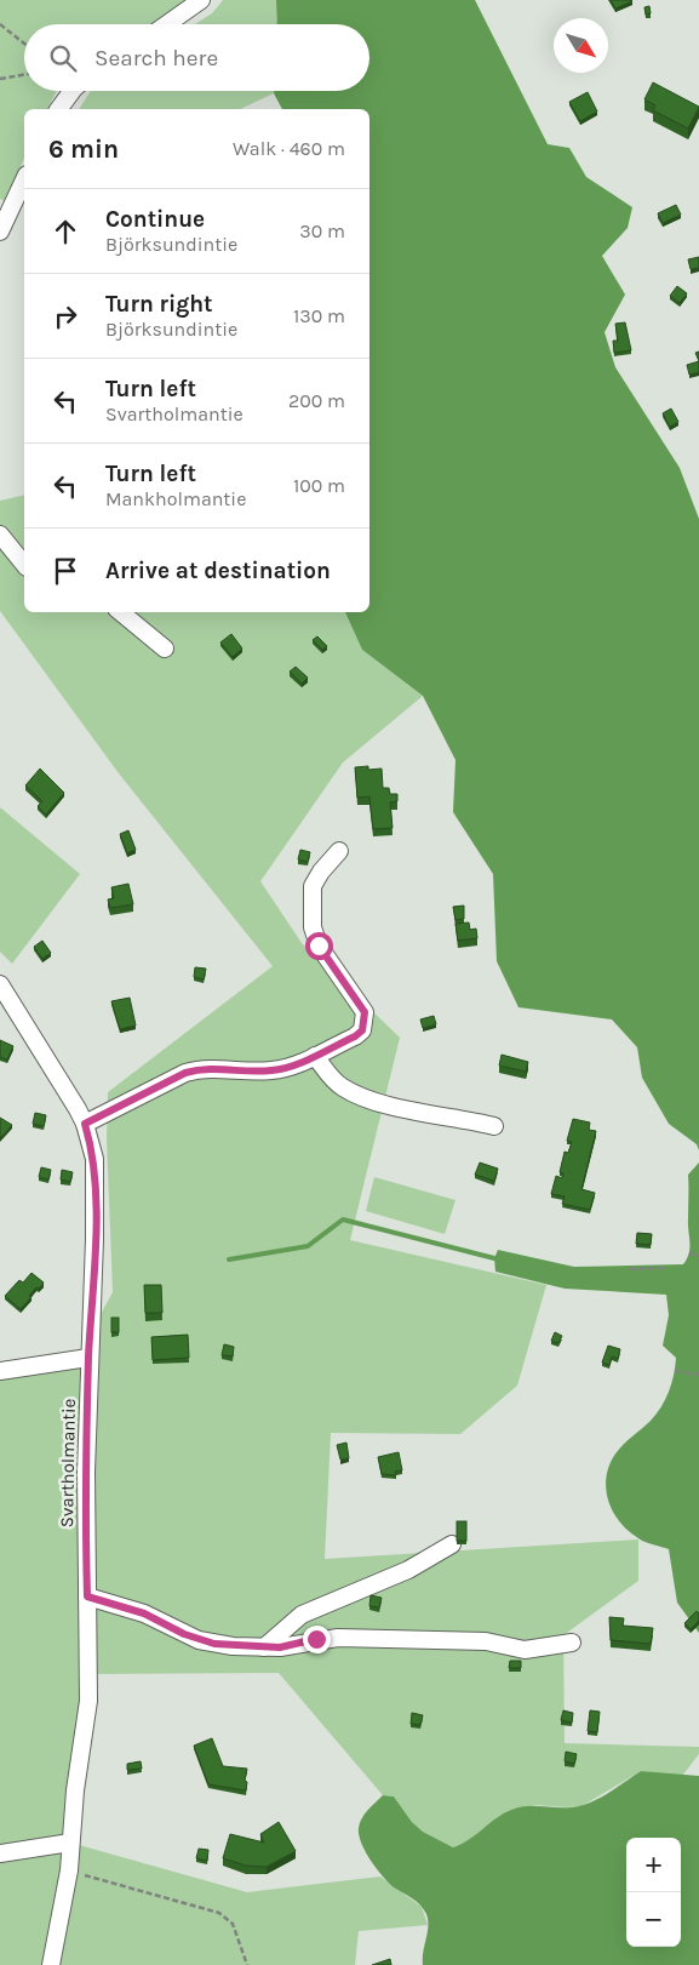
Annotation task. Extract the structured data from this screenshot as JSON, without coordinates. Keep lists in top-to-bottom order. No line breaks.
{"streets":{"street":["Svartholmantie"]},"north":"bottom right","page":{"search":"Search here","heading":["6 min","Walk · 460 m"],"list":[["Continue","Björksundintie","30 m"],["Turn right","Björksundintie","130 m"],["Turn left","Svartholmantie","200 m"],["Turn left","Mankholmantie","100 m"],"Arrive at destination"],"map_buttons":["+","−"]}}
